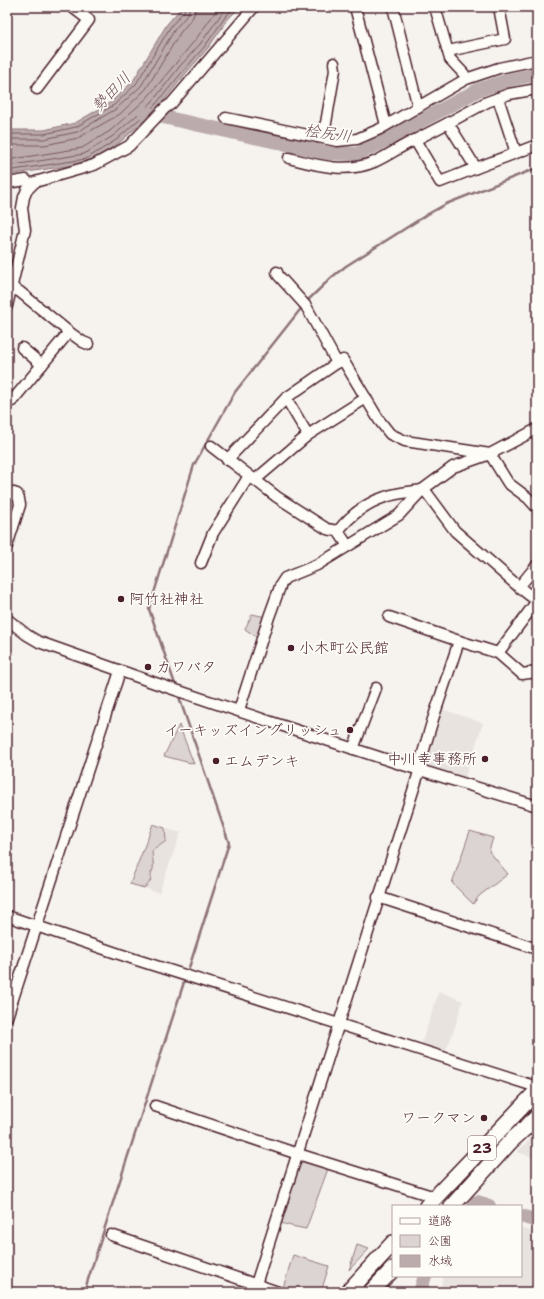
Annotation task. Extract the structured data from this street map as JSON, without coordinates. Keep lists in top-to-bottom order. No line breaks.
{"streets":{"highway":["23"]},"water":["勢田川","桧尻川"],"places":["阿竹社神社","小木町公民館","カワバタ","イーキッズイングリッシュ","中川幸事務所","エムデンキ","ワークマン"],"legend":["道路","公園","水域"]}
